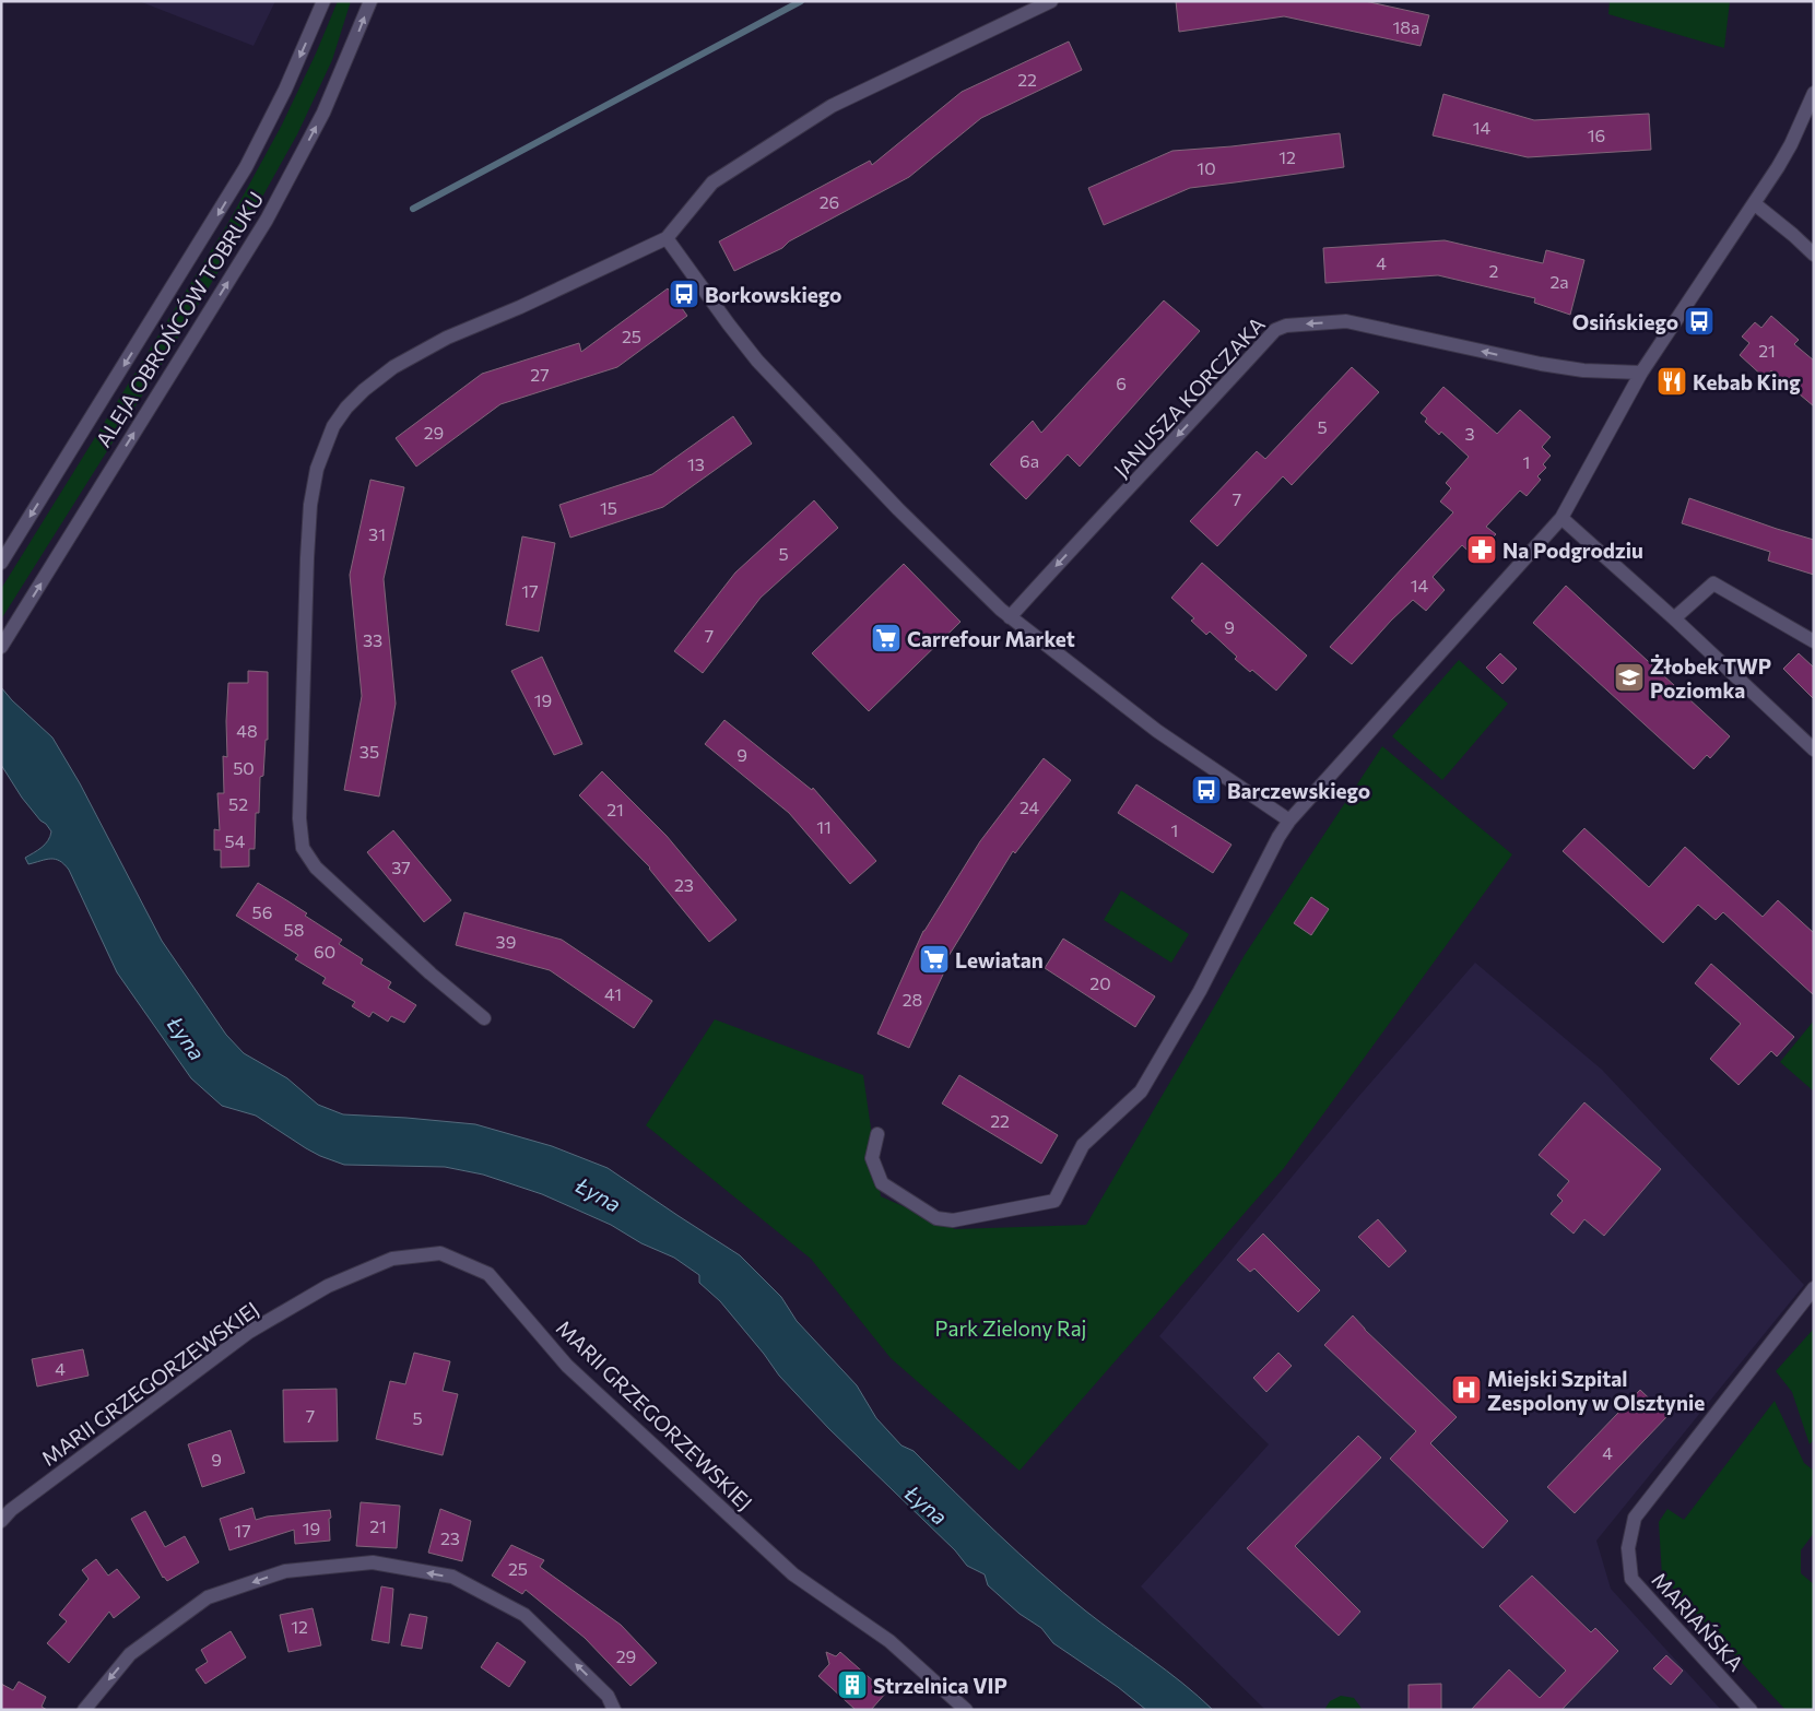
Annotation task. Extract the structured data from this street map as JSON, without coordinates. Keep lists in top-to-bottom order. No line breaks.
{"streets":{"street":["ALEJA OBROŃCÓW TOBRUKU","JANUSZA KORCZAKA","MARII GRZEGORZEWSKIEJ","MARIAŃSKA"]},"one_way":["JANUSZA KORCZAKA"],"water":["Łyna"],"parks":["Park Zielony Raj"],"places":{"bus stop":["Borkowskiego","Osińskiego","Barczewskiego"],"restaurant":["Kebab King"],"pharmacy":["Na Podgrodziu"],"supermarket":["Carrefour Market","Lewiatan"],"school or university":["Żłobek TWP Poziomka"],"hospital":["Miejski Szpital Zespolony w Olsztynie"],"building":["Strzelnica VIP"]},"house_numbers":["18a","22","14","16","12","10","26","4","2","2a","25","21","27","6","5","29","3","6a","1","13","7","15","31","5","14","17","9","7","33","19","48","35","9","50","52","24","21","11","1","54","37","23","56","58","39","60","20","41","28","22","4","7","5","4","9","21","19","17","23","25","12","29"]}
